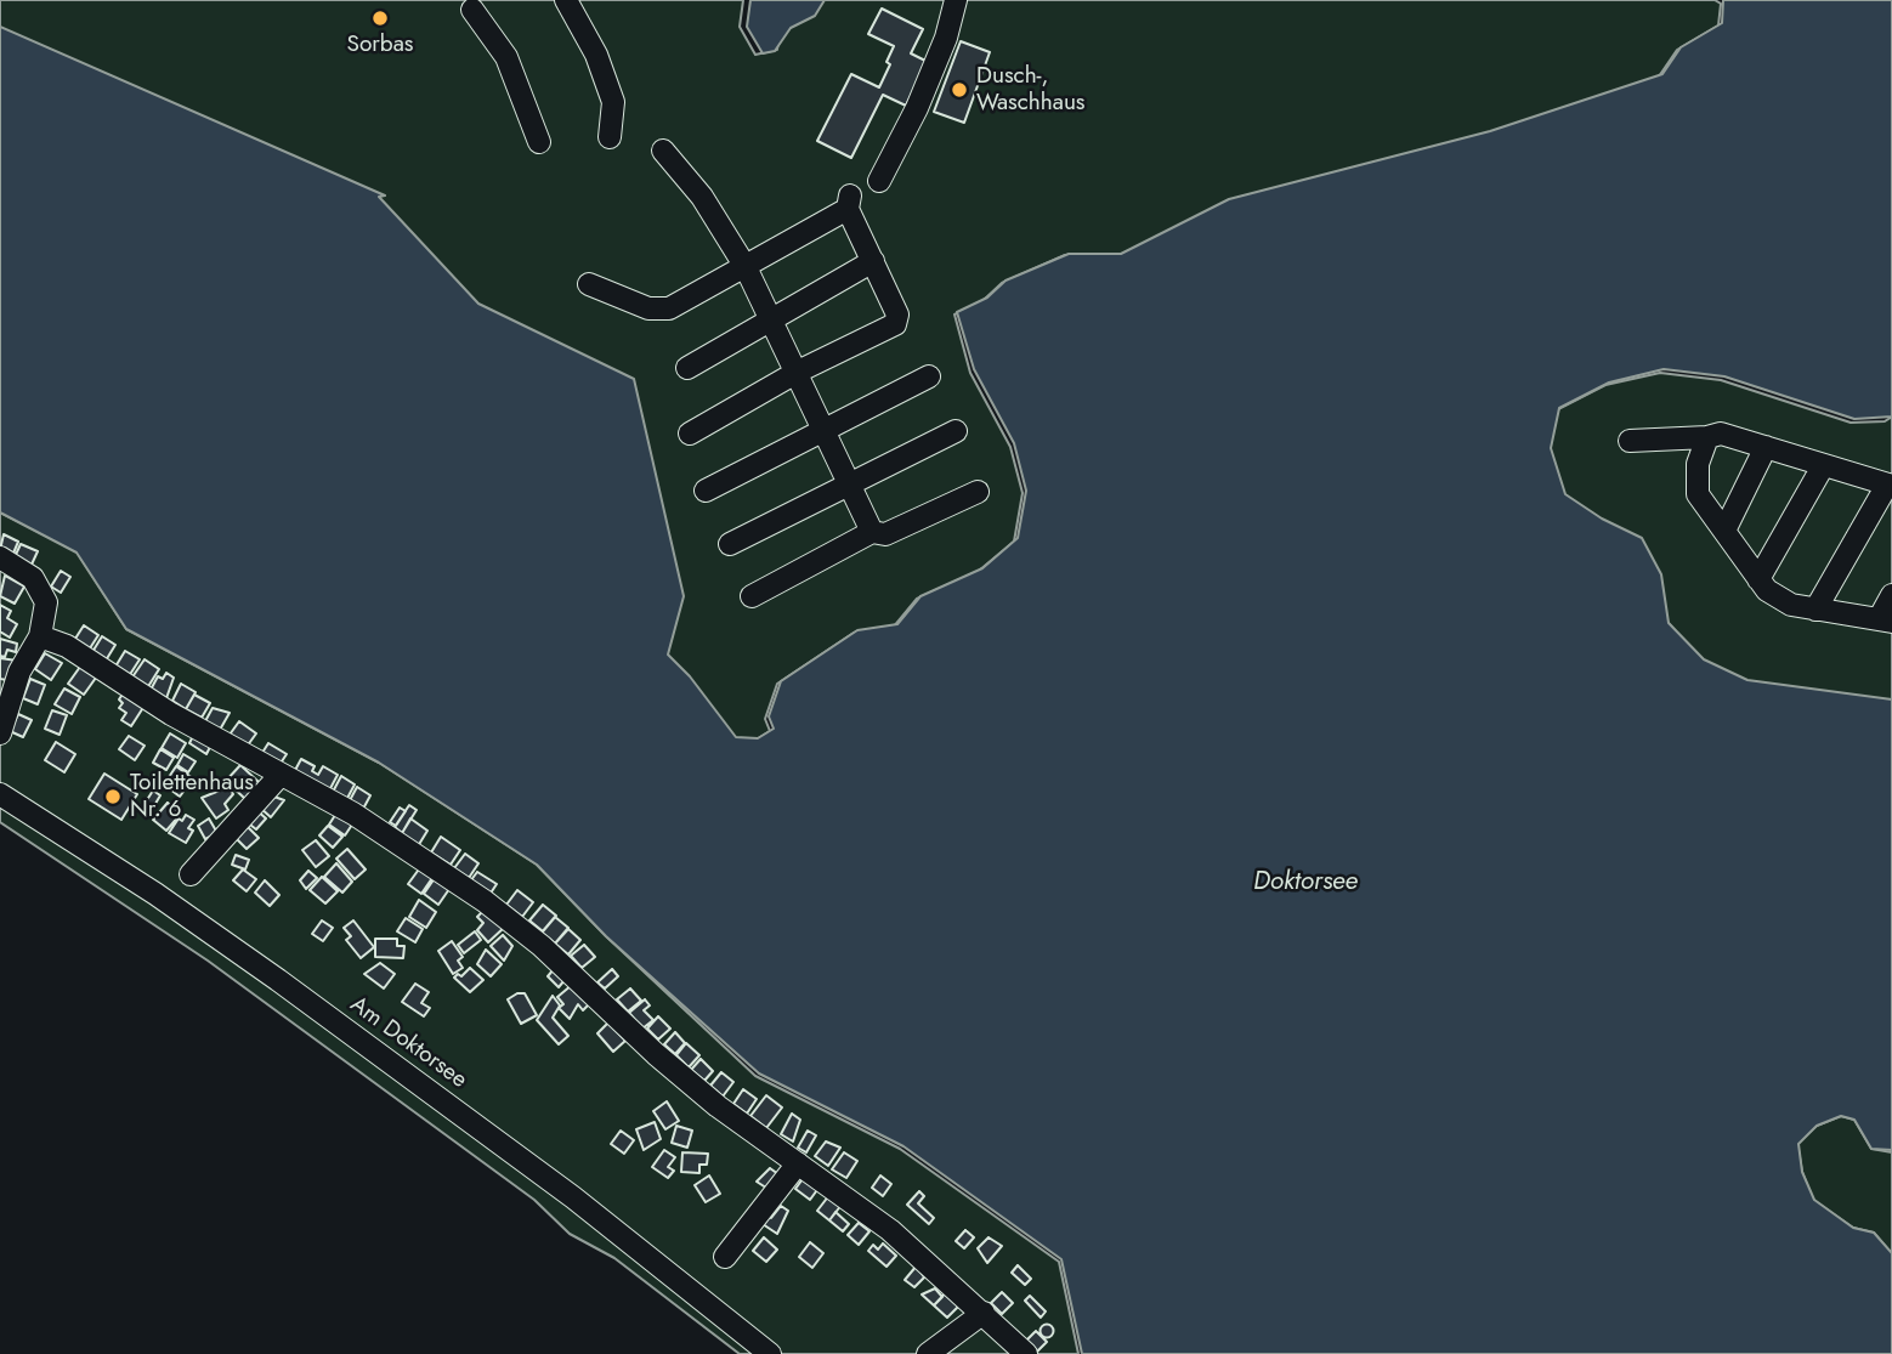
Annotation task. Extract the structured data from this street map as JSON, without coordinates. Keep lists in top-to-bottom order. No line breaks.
{"streets":{"street":["Am Doktorsee"]},"water":["Doktorsee"],"places":["Sorbas","Dusch-, Waschhaus","Toilettenhaus Nr. 6"]}
